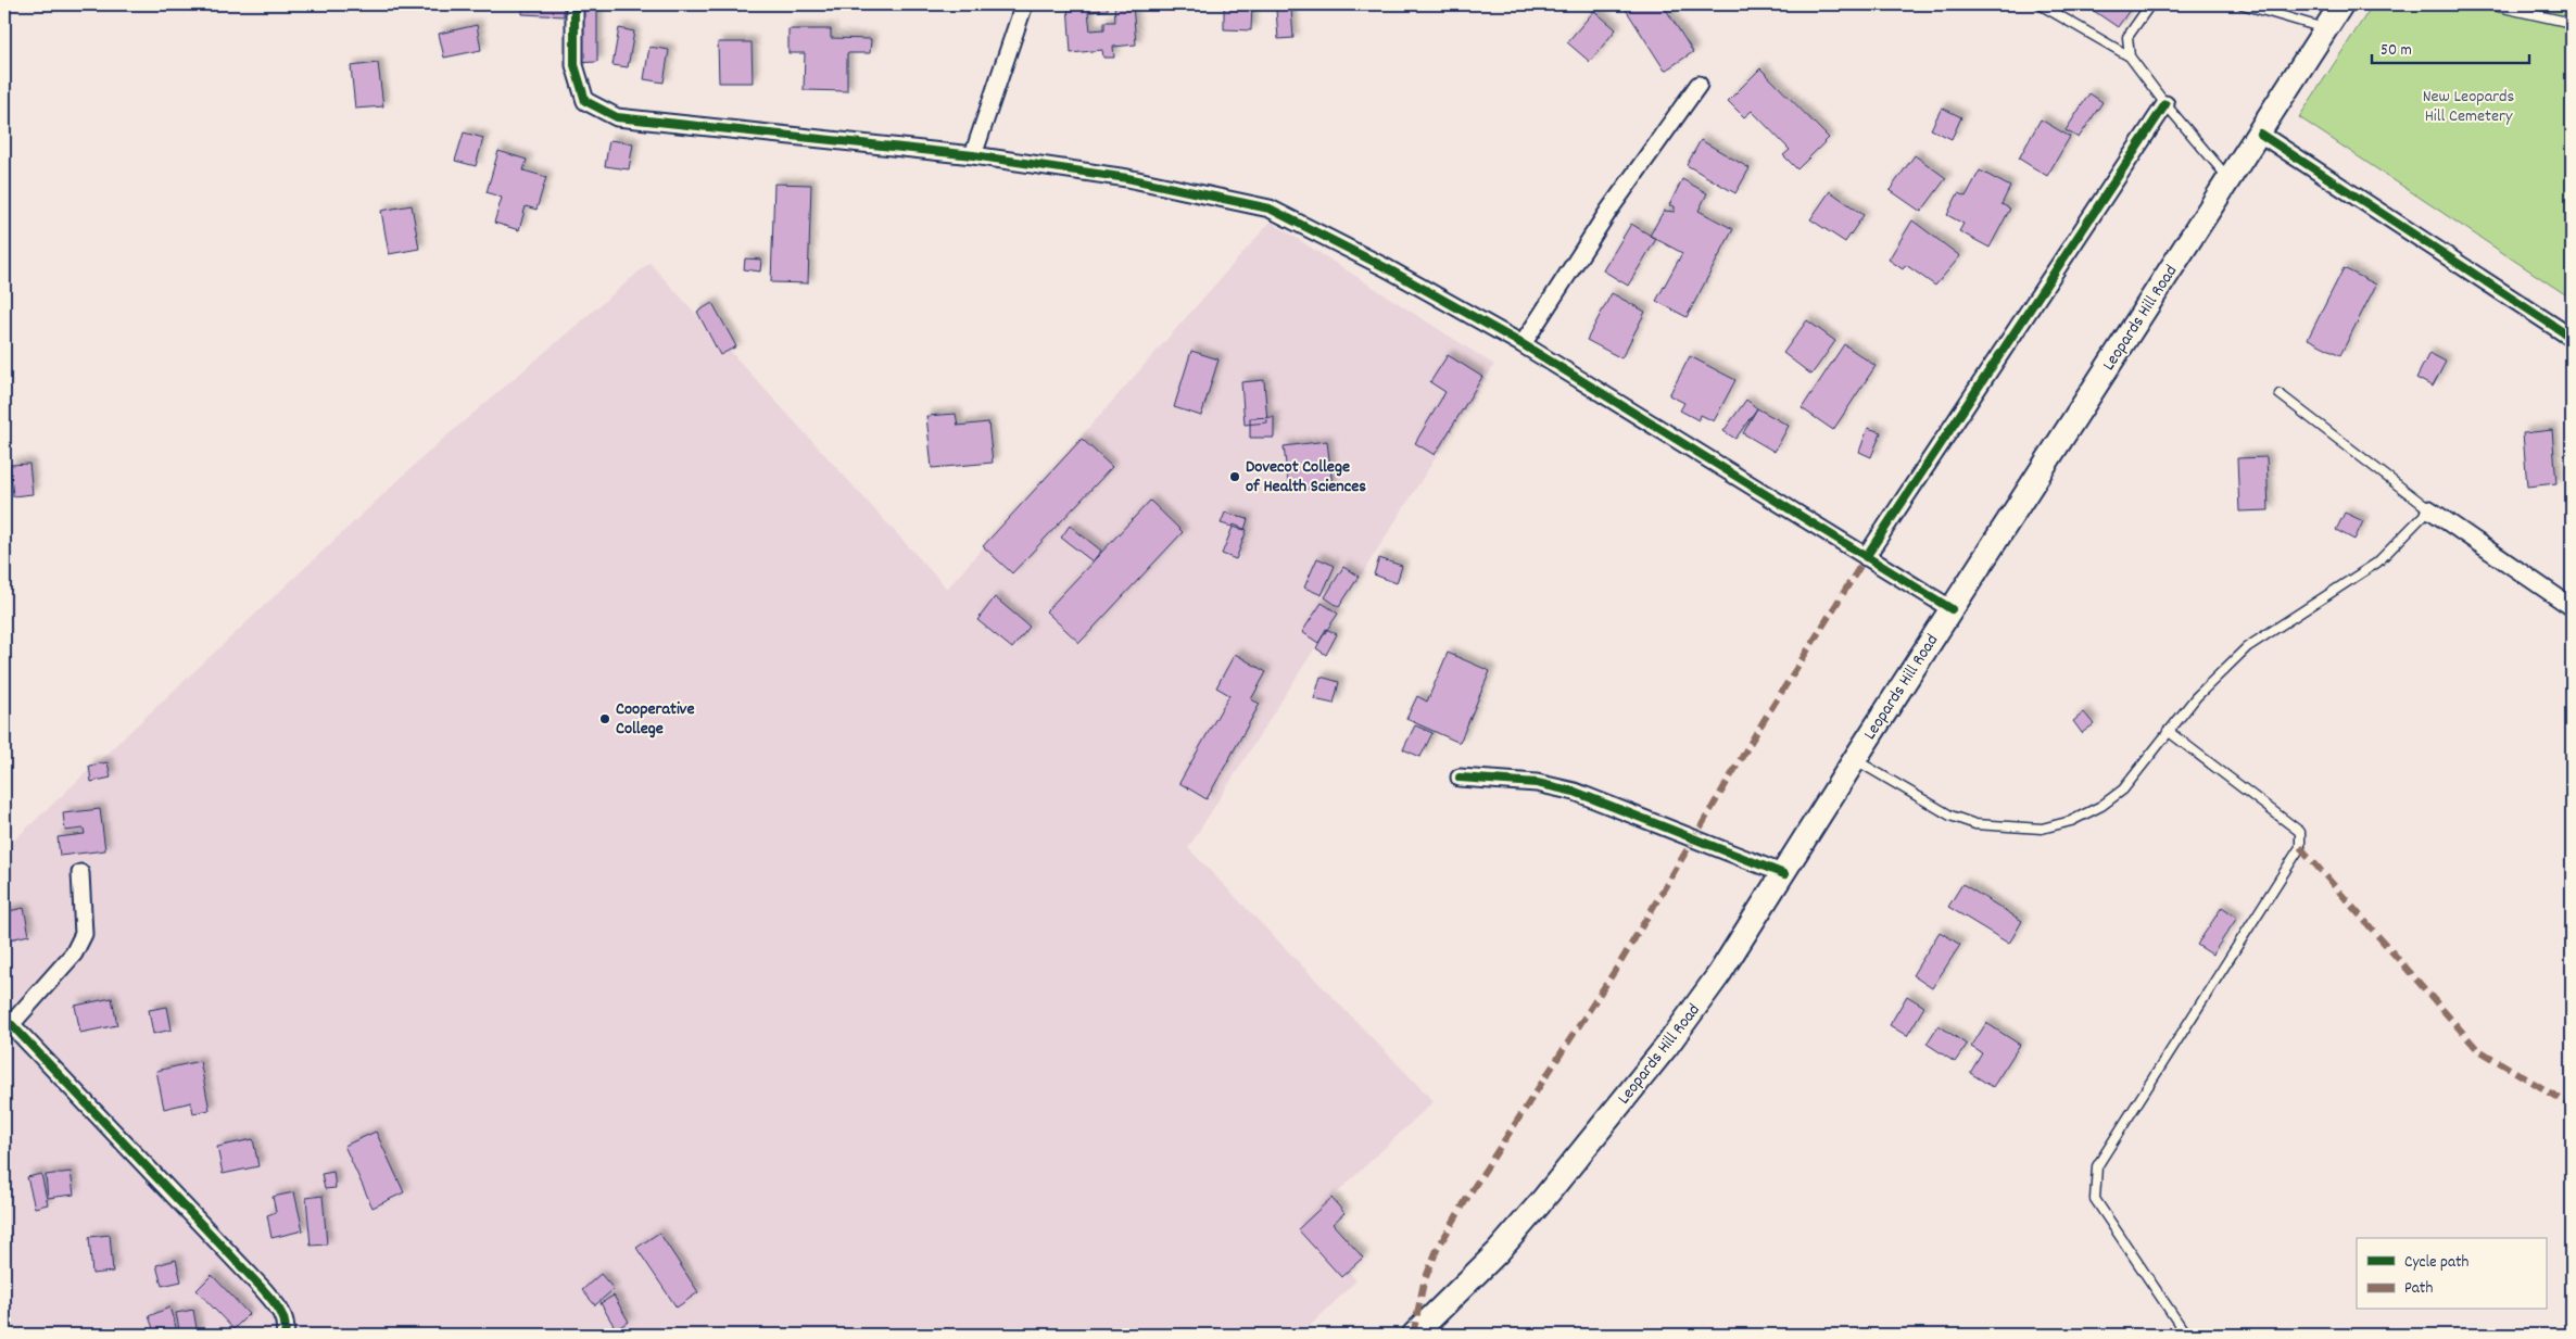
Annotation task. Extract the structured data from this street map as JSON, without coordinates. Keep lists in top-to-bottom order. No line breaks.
{"streets":{"main road":["Leopards Hill Road"]},"parks":["New Leopards Hill Cemetery"],"places":["Dovecot College of Health Sciences","Cooperative College"],"legend":["Cycle path","Path"],"scale_bar":"50 m"}
